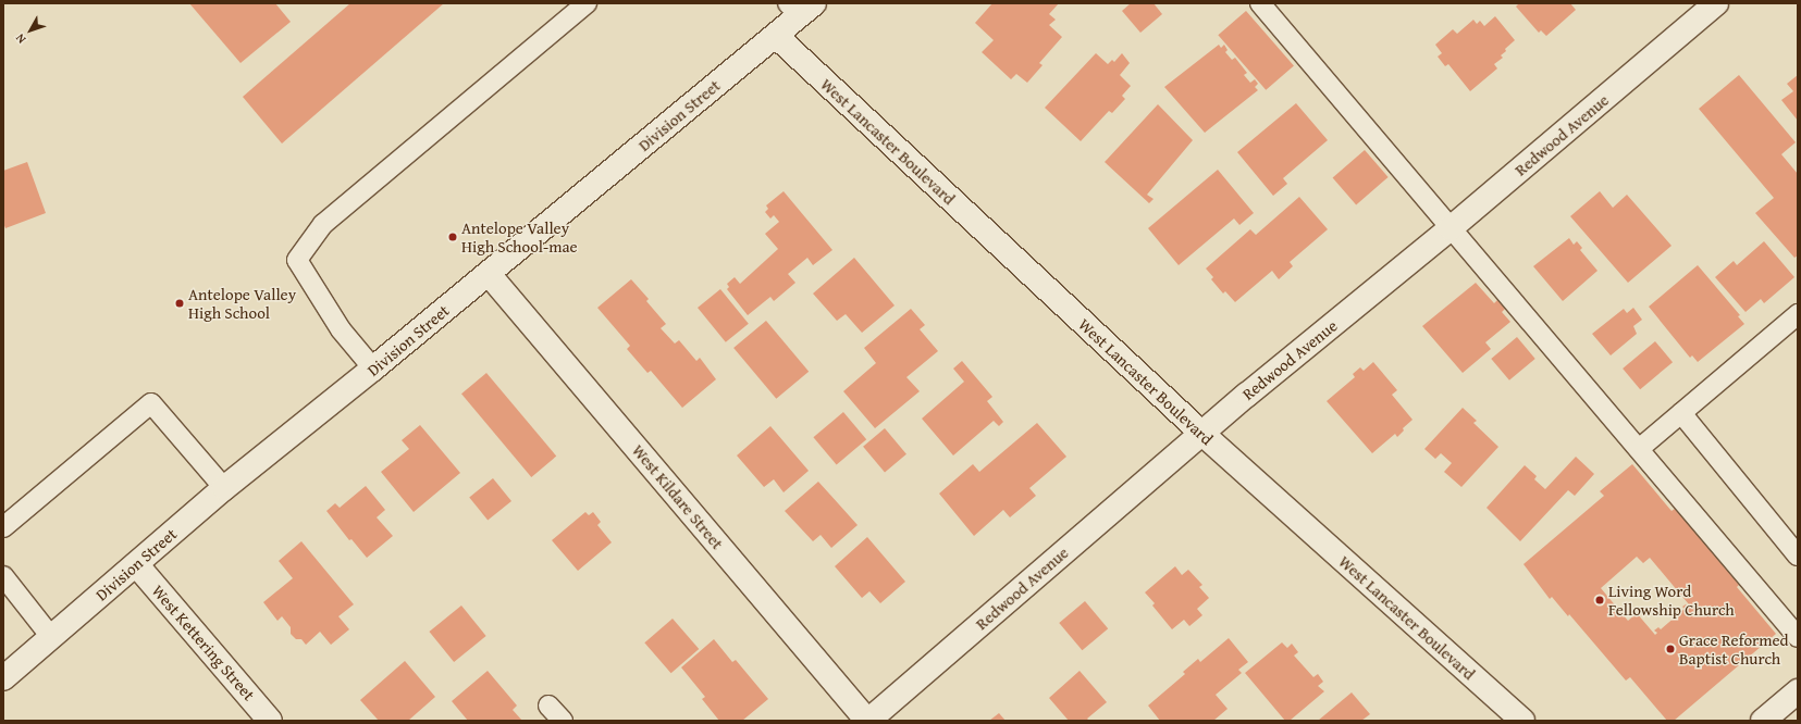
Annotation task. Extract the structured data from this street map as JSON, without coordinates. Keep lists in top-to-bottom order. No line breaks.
{"streets":{"street":["Division Street","Redwood Avenue","West Lancaster Boulevard","West Kildare Street","West Kettering Street"]},"crossings":[["Division Street","West Lancaster Boulevard"],["Division Street","West Kildare Street"],["Division Street","West Kettering Street"],["Redwood Avenue","West Lancaster Boulevard"],["Redwood Avenue","West Kildare Street"]],"places":["Antelope Valley High School-mae","Antelope Valley High School","Living Word Fellowship Church","Grace Reformed Baptist Church"],"north":"bottom left"}
